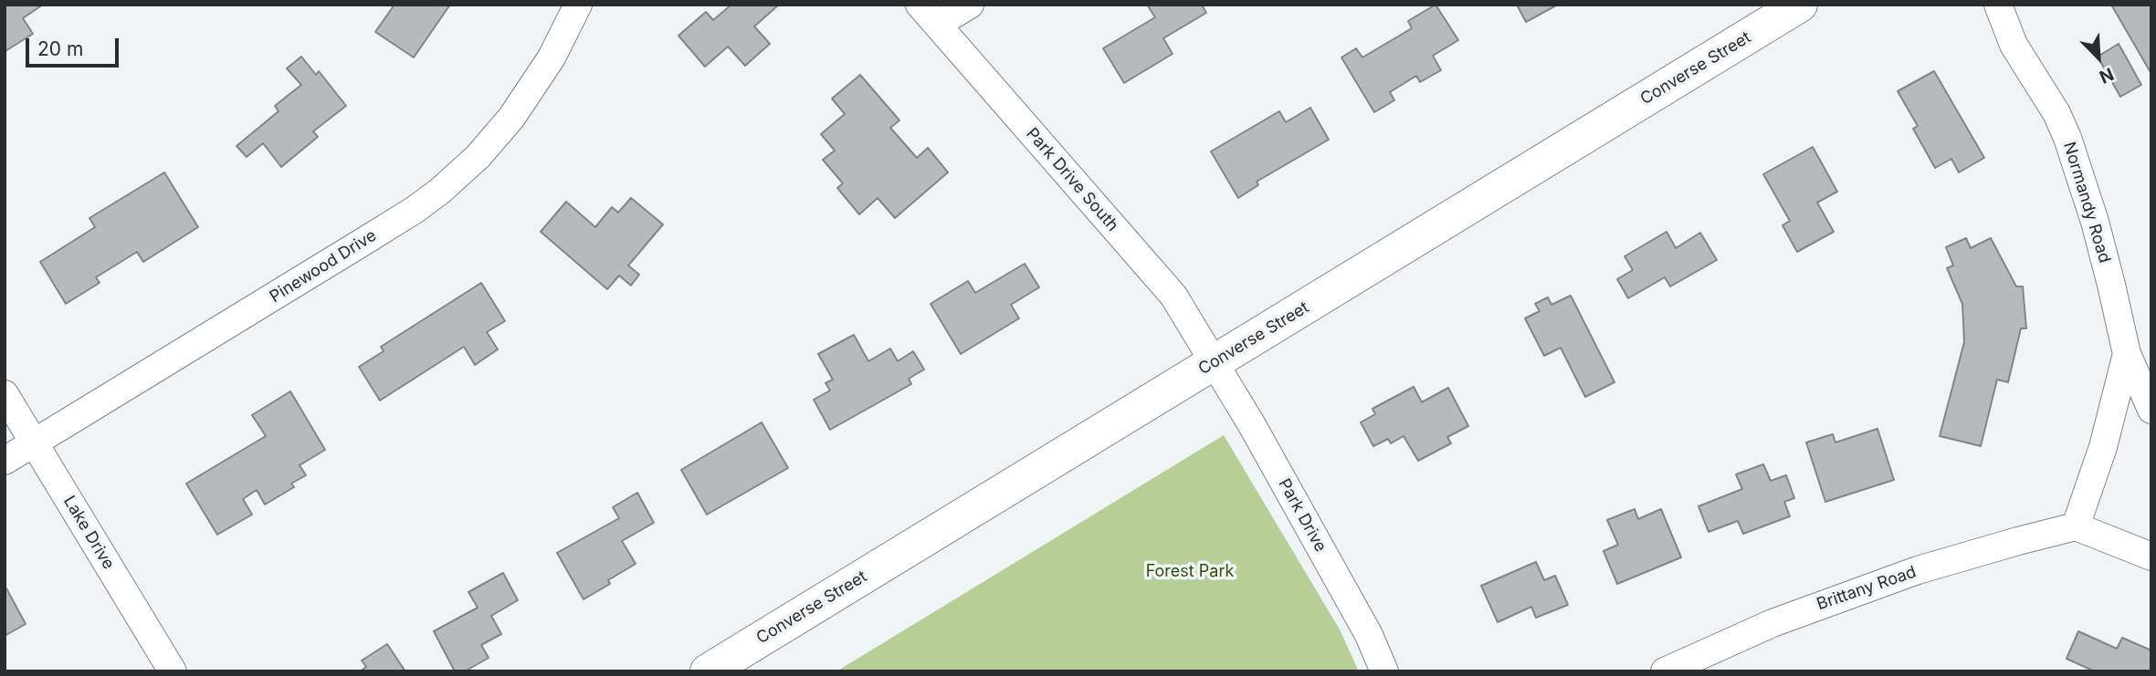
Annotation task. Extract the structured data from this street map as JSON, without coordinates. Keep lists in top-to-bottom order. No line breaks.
{"streets":{"main road":["Converse Street"],"street":["Park Drive South","Normandy Road","Pinewood Drive","Park Drive","Lake Drive","Brittany Road"]},"crossings":[["Converse Street","Park Drive South"],["Converse Street","Park Drive"],["Park Drive South","Park Drive"],["Pinewood Drive","Lake Drive"]],"parks":["Forest Park"],"scale_bar":"20 m","north":"bottom right"}
